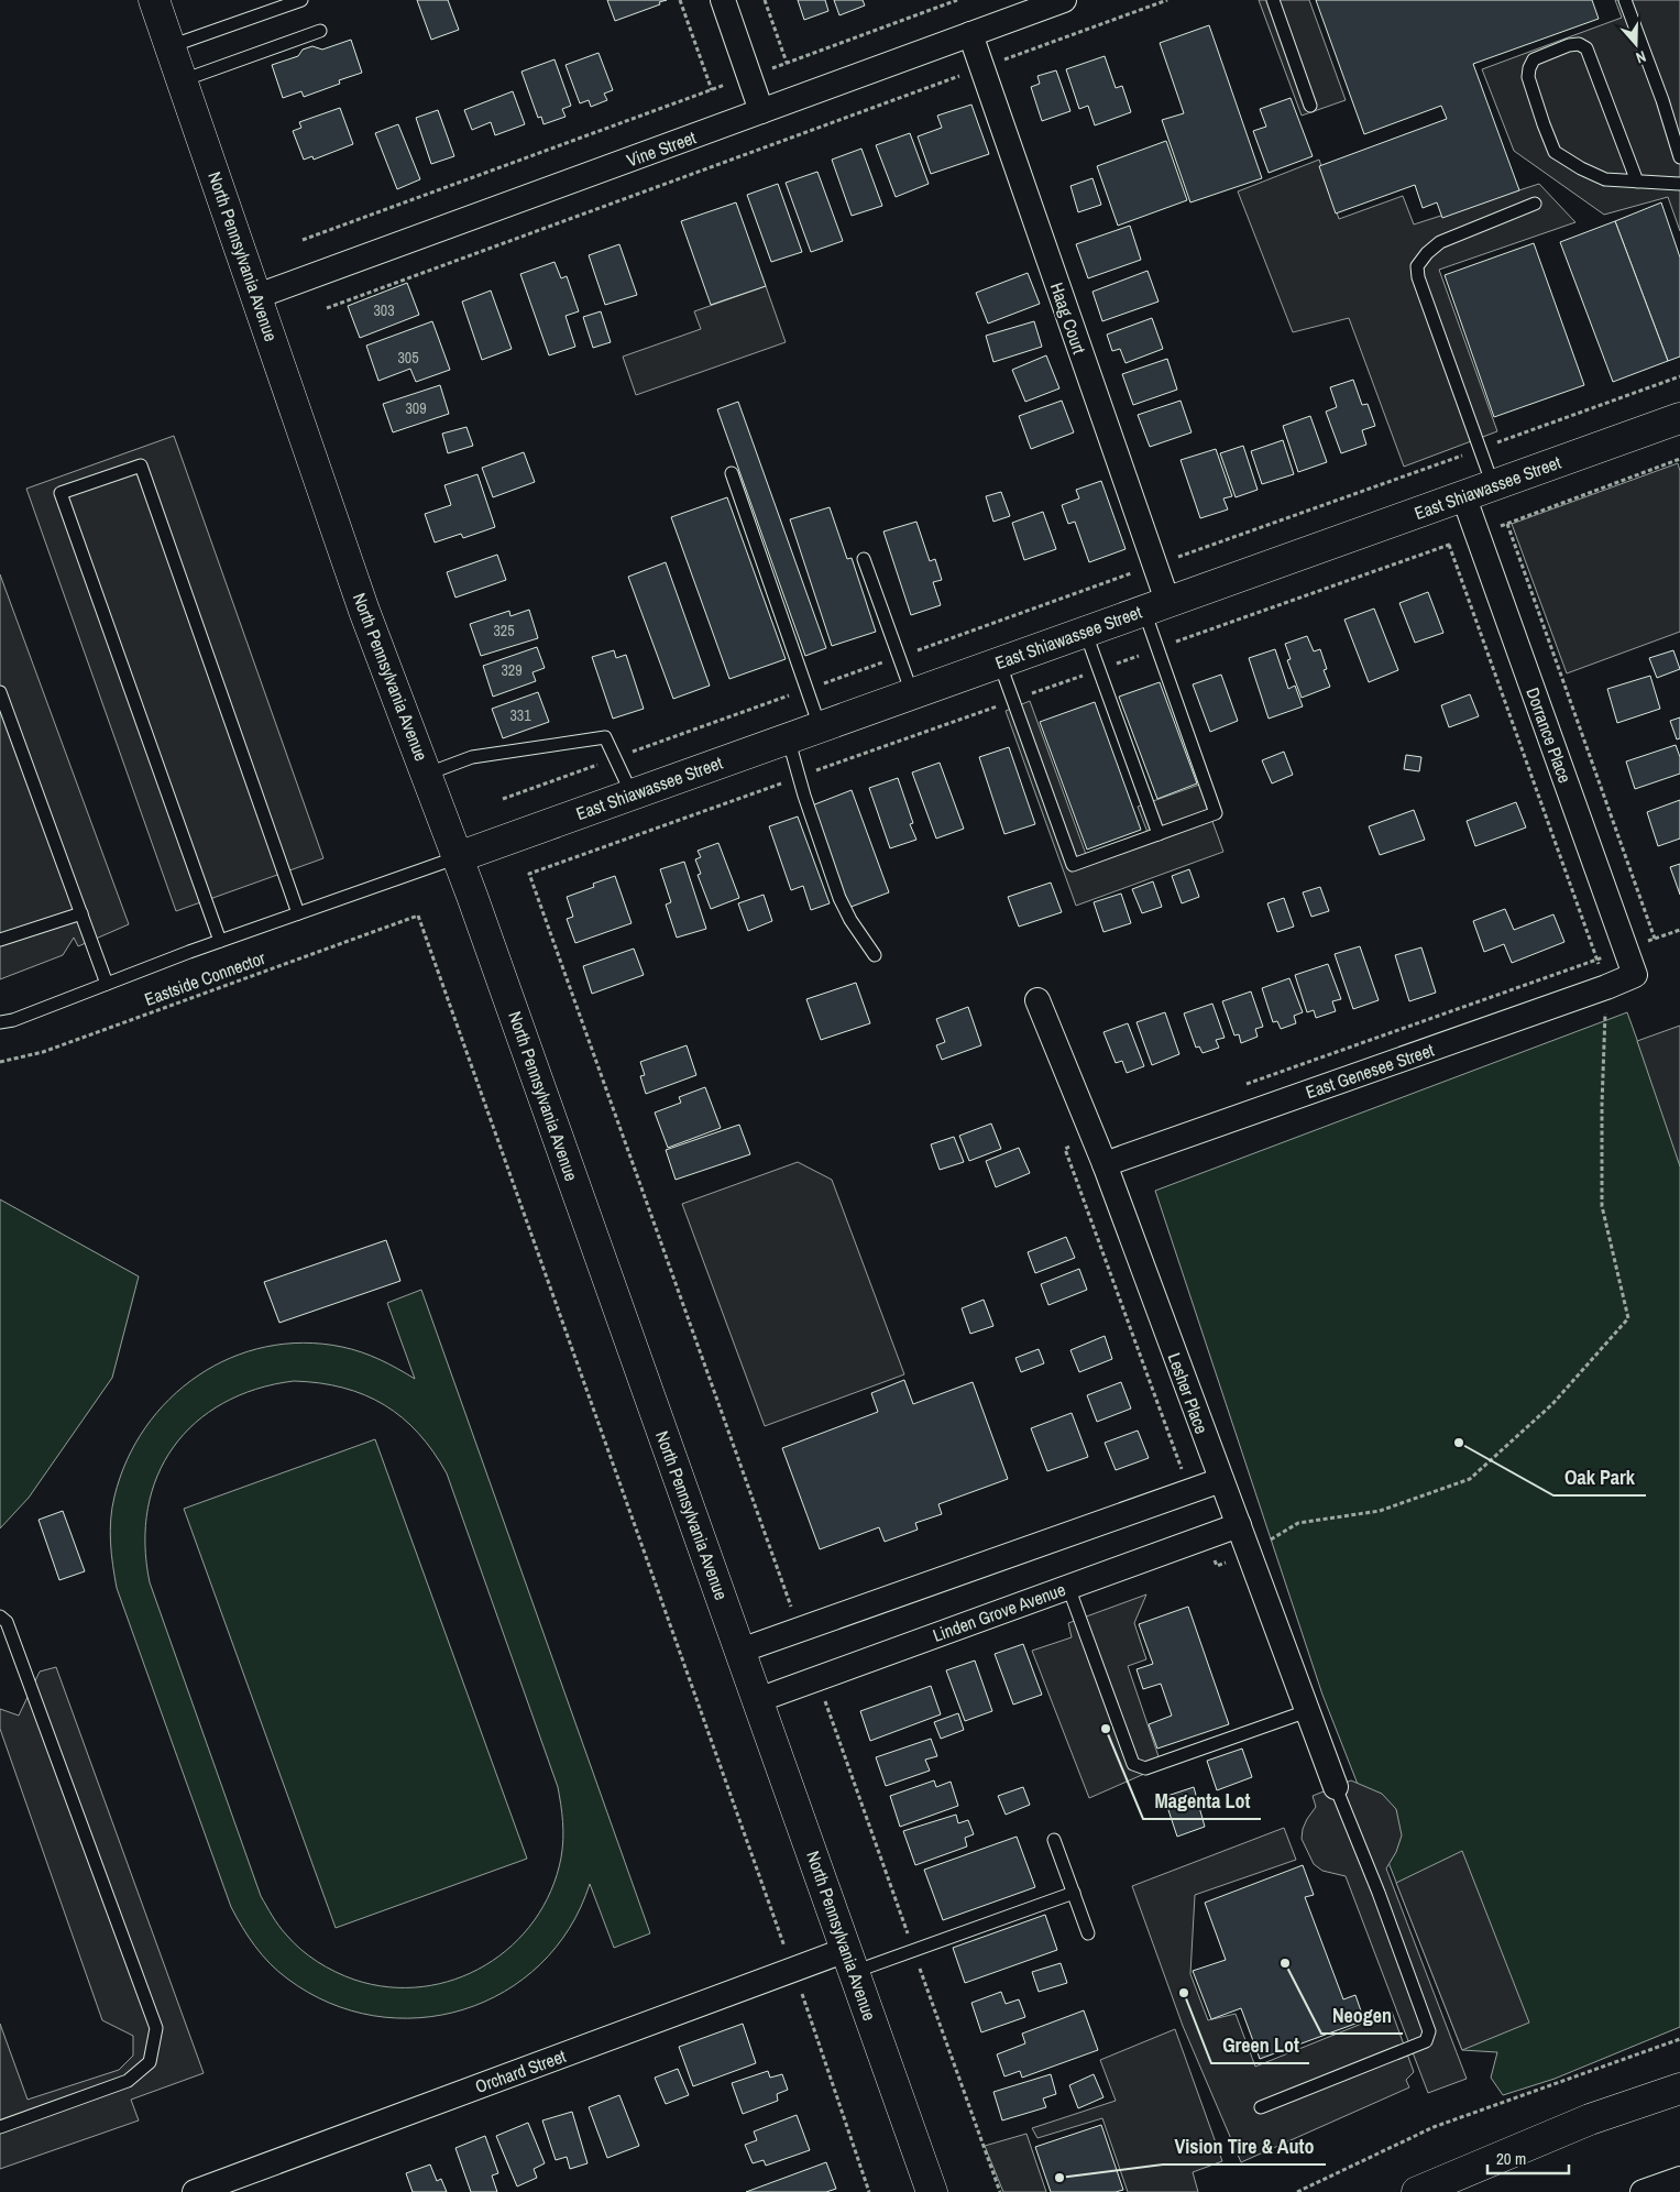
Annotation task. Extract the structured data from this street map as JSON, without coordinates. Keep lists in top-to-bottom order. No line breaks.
{"streets":{"main road":["North Pennsylvania Avenue","East Shiawassee Street"],"street":["Vine Street","Haag Court","Dorrance Place","East Genesee Street","Lesher Place","Linden Grove Avenue","Orchard Street"],"path":["Eastside Connector"]},"crossings":[["Vine Street","North Pennsylvania Avenue"],["Vine Street","Haag Court"],["North Pennsylvania Avenue","East Shiawassee Street"],["North Pennsylvania Avenue","Linden Grove Avenue"],["North Pennsylvania Avenue","Orchard Street"],["Haag Court","East Shiawassee Street"],["East Shiawassee Street","Dorrance Place"],["Dorrance Place","East Genesee Street"],["Eastside Connector","Orchard Street"],["East Genesee Street","Lesher Place"],["Lesher Place","Linden Grove Avenue"]],"places":["Oak Park","Magenta Lot","Neogen","Green Lot","Vision Tire & Auto"],"house_numbers":["303","305","309","325","329","331"],"scale_bar":"20 m","north":"bottom"}
